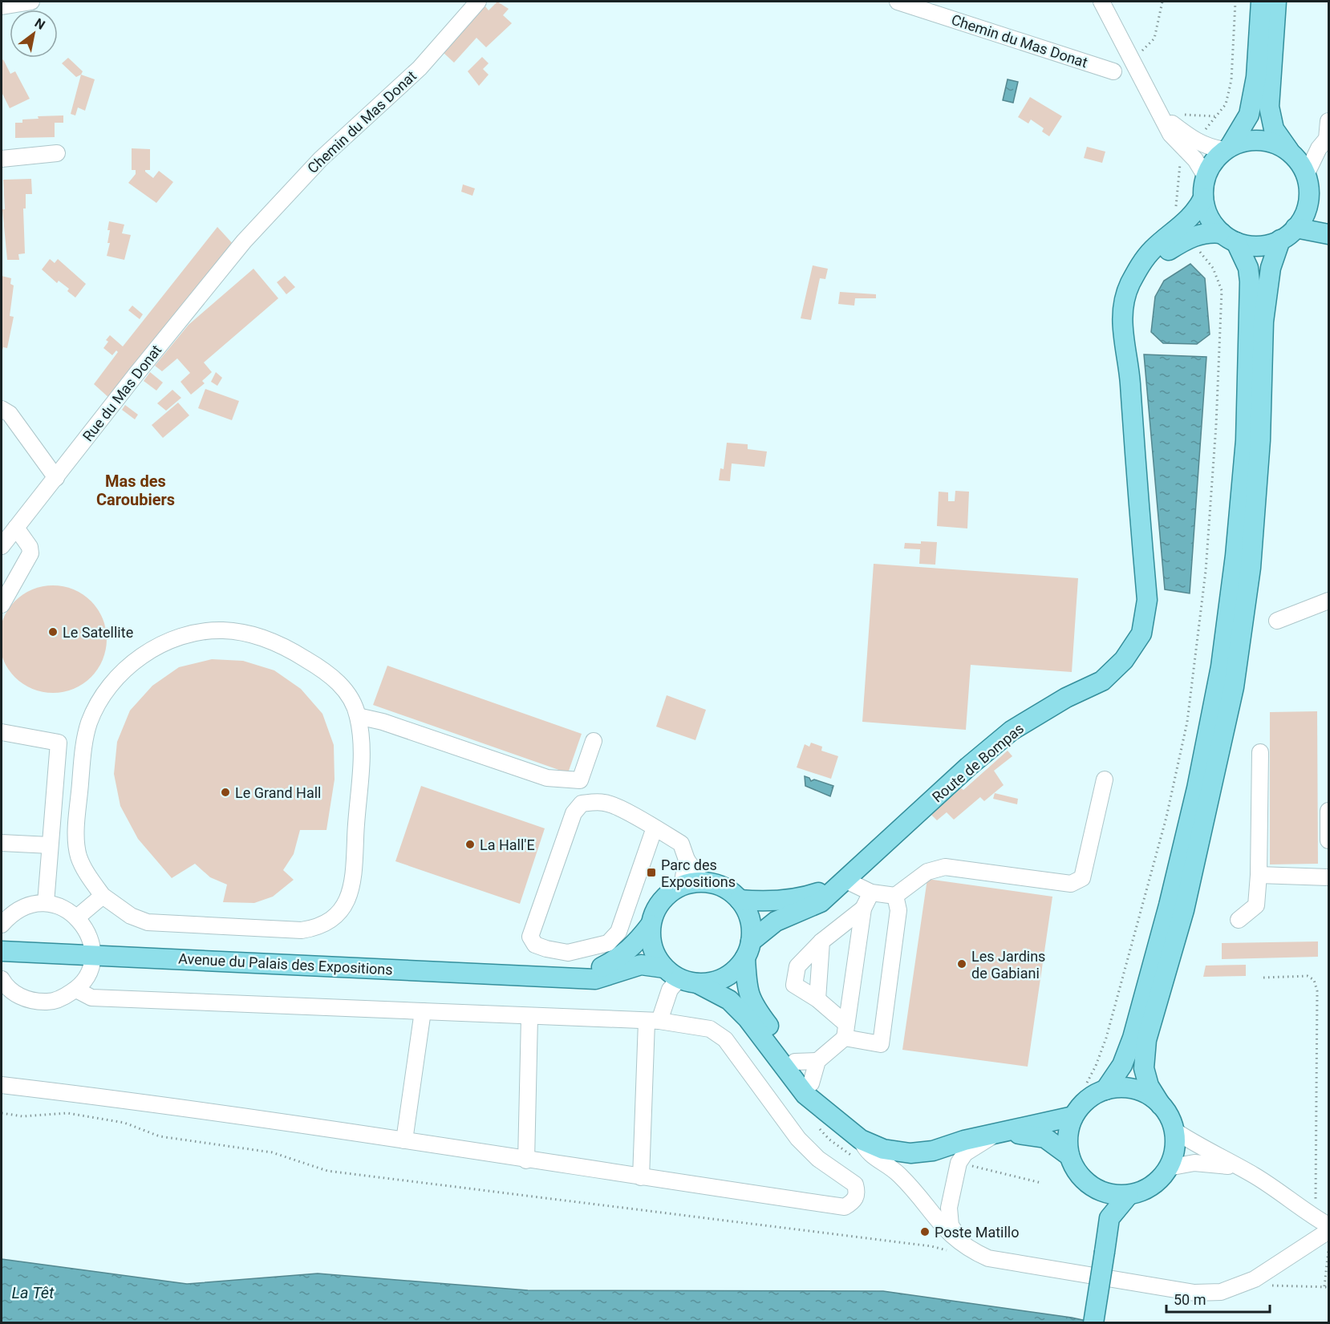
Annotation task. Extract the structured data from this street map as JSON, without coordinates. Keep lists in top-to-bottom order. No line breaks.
{"streets":{"main road":["Route de Bompas","Avenue du Palais des Expositions"],"street":["Chemin du Mas Donat","Rue du Mas Donat"]},"crossings":[["Chemin du Mas Donat","Rue du Mas Donat"],["Route de Bompas","Avenue du Palais des Expositions"]],"districts":["Mas des Caroubiers"],"water":["La Têt"],"places":{"other":["Le Satellite","Le Grand Hall","La Hall'E","Les Jardins de Gabiani","Poste Matillo"],"transit":["Parc des Expositions"]},"scale_bar":"50 m","north":"top right"}
